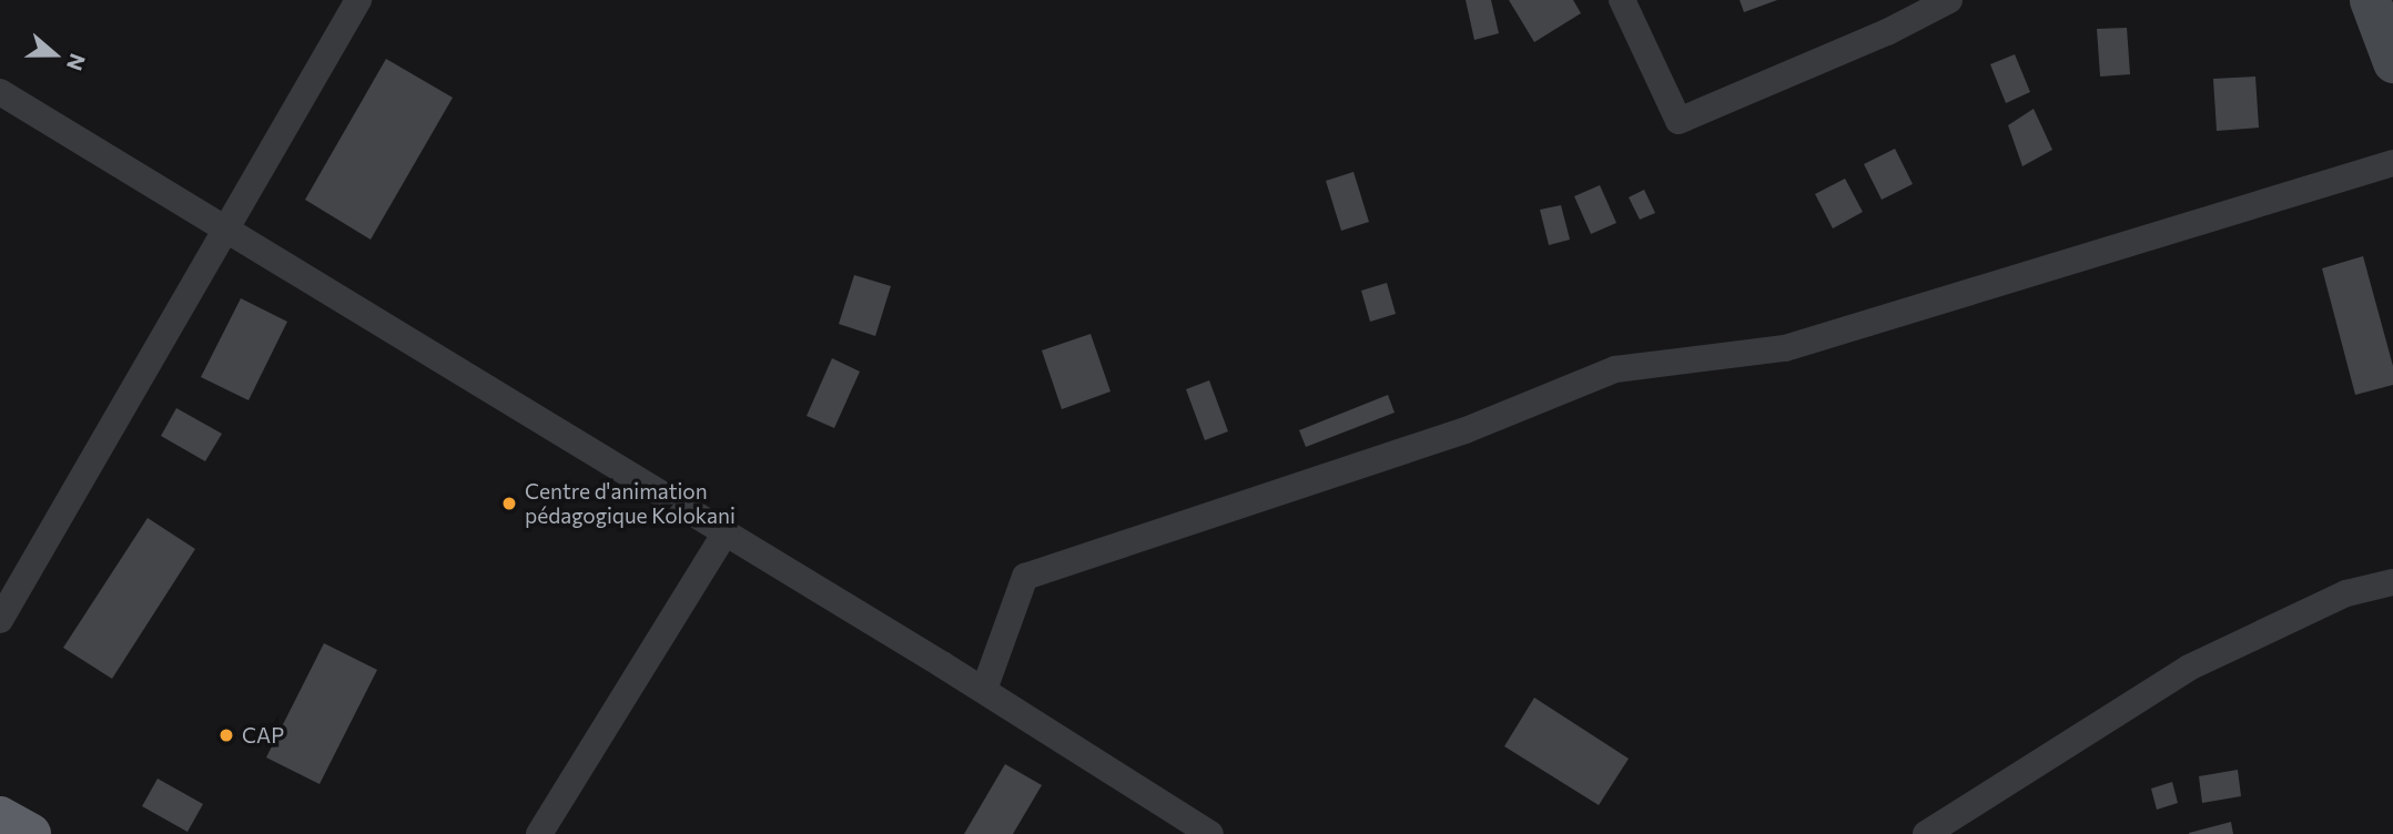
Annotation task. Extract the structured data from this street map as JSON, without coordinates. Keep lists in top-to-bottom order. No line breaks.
{"places":["Centre d'animation pédagogique Kolokani","CAP"],"north":"right"}
